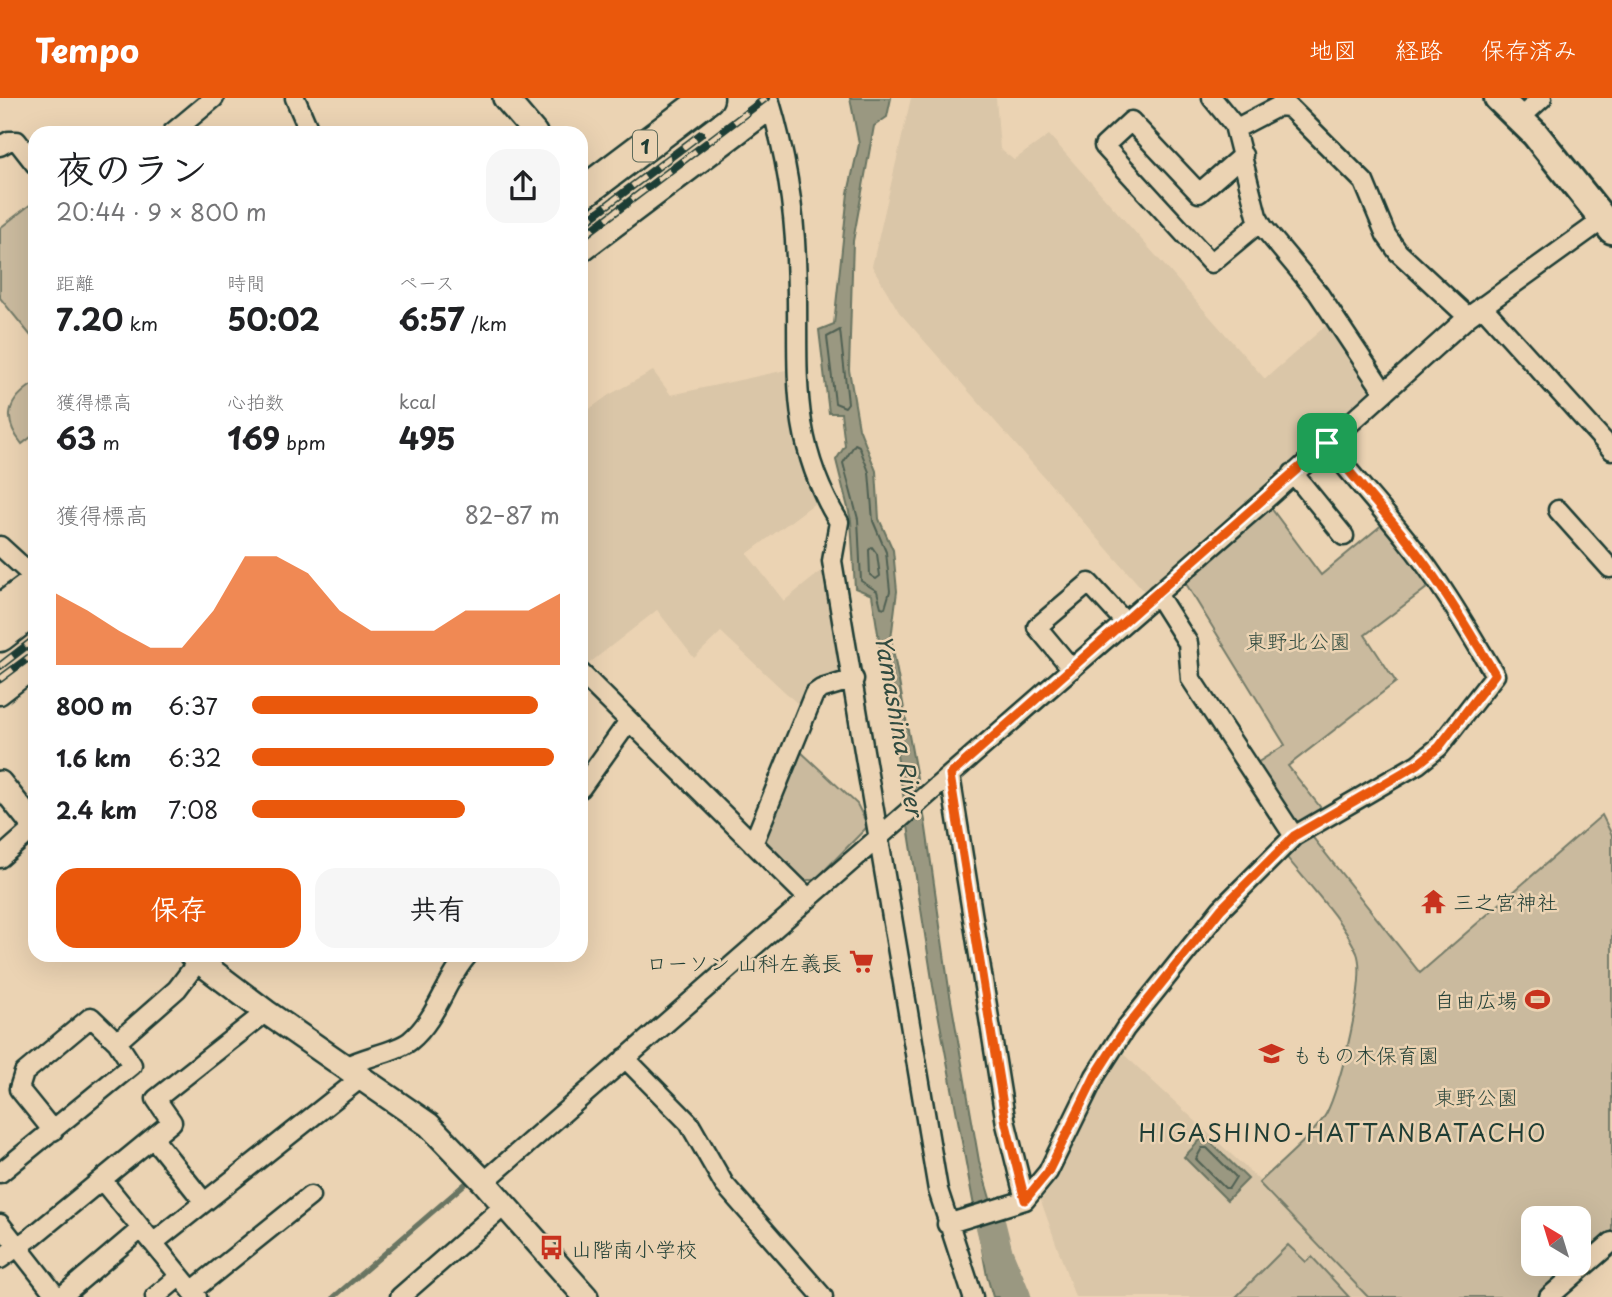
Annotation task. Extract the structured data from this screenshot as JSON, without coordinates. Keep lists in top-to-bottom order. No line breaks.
{"streets":{"highway":["1"]},"districts":["HIGASHINO-HATTANBATACHO"],"water":["Yamashina River"],"parks":["東野北公園","東野公園"],"places":{"temple":["三之宮神社"],"supermarket":["ローソン 山科左義長"],"sports":["自由広場"],"school or university":["ももの木保育園"],"bus stop":["山階南小学校"]},"north":"top left","page":{"header":"Tempo","nav":["地図","経路","保存済み"],"heading":["夜のラン","20:44 · 9 × 800 m"],"stats":[["距離","7.20 km"],["時間","50:02"],["ペース","6:57 /km"],["獲得標高","63 m"],["心拍数","169 bpm"],["kcal","495"]],"chart":["獲得標高","82–87 m"],"list":[{"name":"800 m","note":"6:37"},{"name":"1.6 km","note":"6:32"},{"name":"2.4 km","note":"7:08"}],"buttons":["保存","共有"]}}
